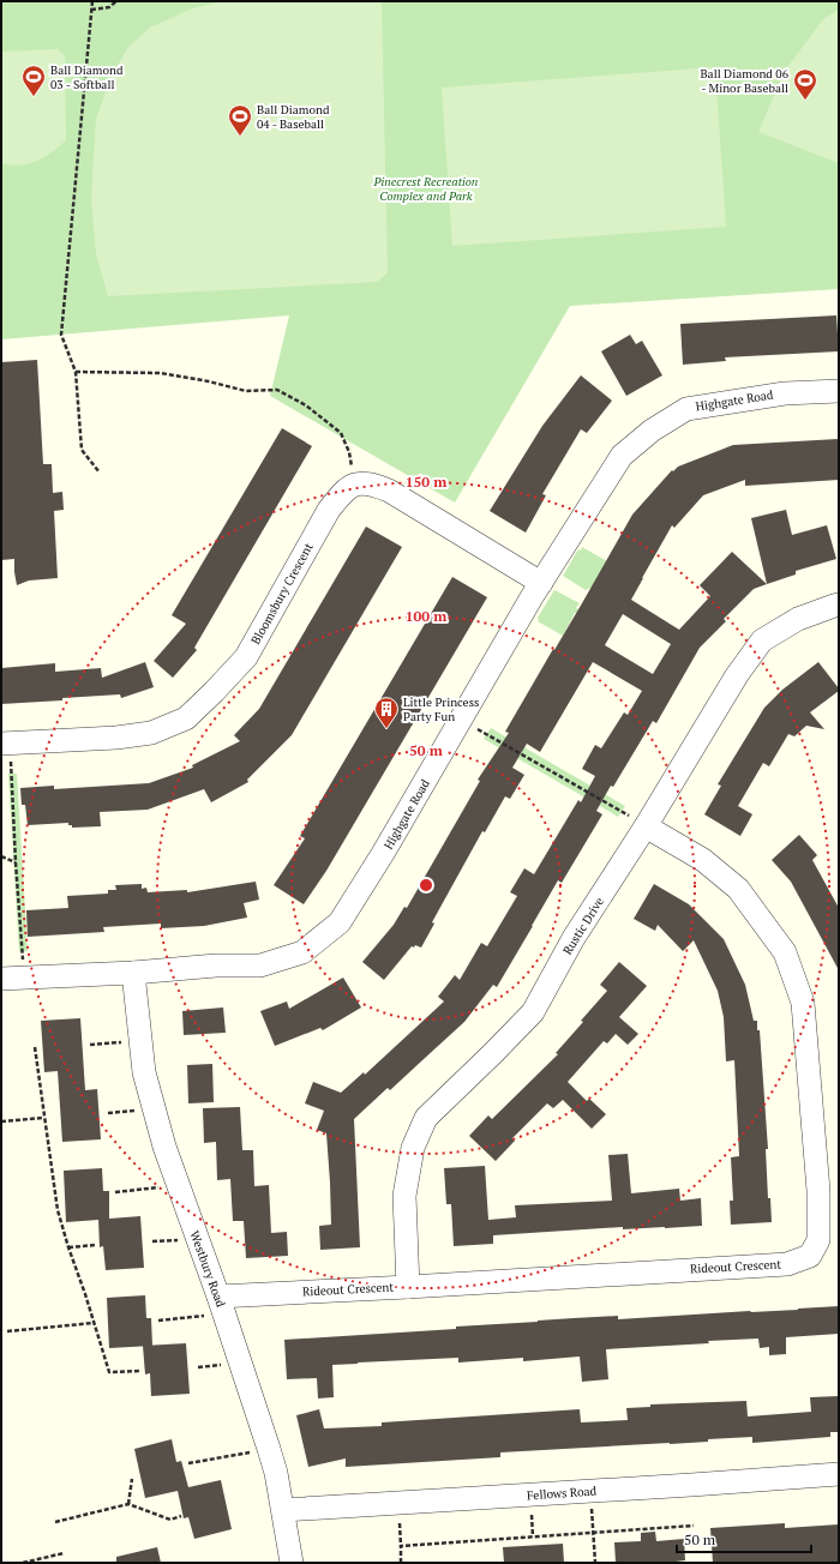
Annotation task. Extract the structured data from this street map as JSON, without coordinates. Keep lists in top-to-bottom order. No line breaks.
{"streets":{"street":["Highgate Road","Bloomsbury Crescent","Rustic Drive","Rideout Crescent","Westbury Road","Fellows Road"]},"crossings":[["Highgate Road","Bloomsbury Crescent"],["Highgate Road","Westbury Road"],["Rustic Drive","Rideout Crescent"],["Rideout Crescent","Westbury Road"],["Westbury Road","Fellows Road"]],"parks":["Pinecrest Recreation Complex and Park"],"places":{"sports":["Ball Diamond 03 - Softball","Ball Diamond 06 - Minor Baseball","Ball Diamond 04 - Baseball"],"building":["Little Princess Party Fun"]},"scale_bar":"50 m","rings":["150 m","100 m","50 m"]}
